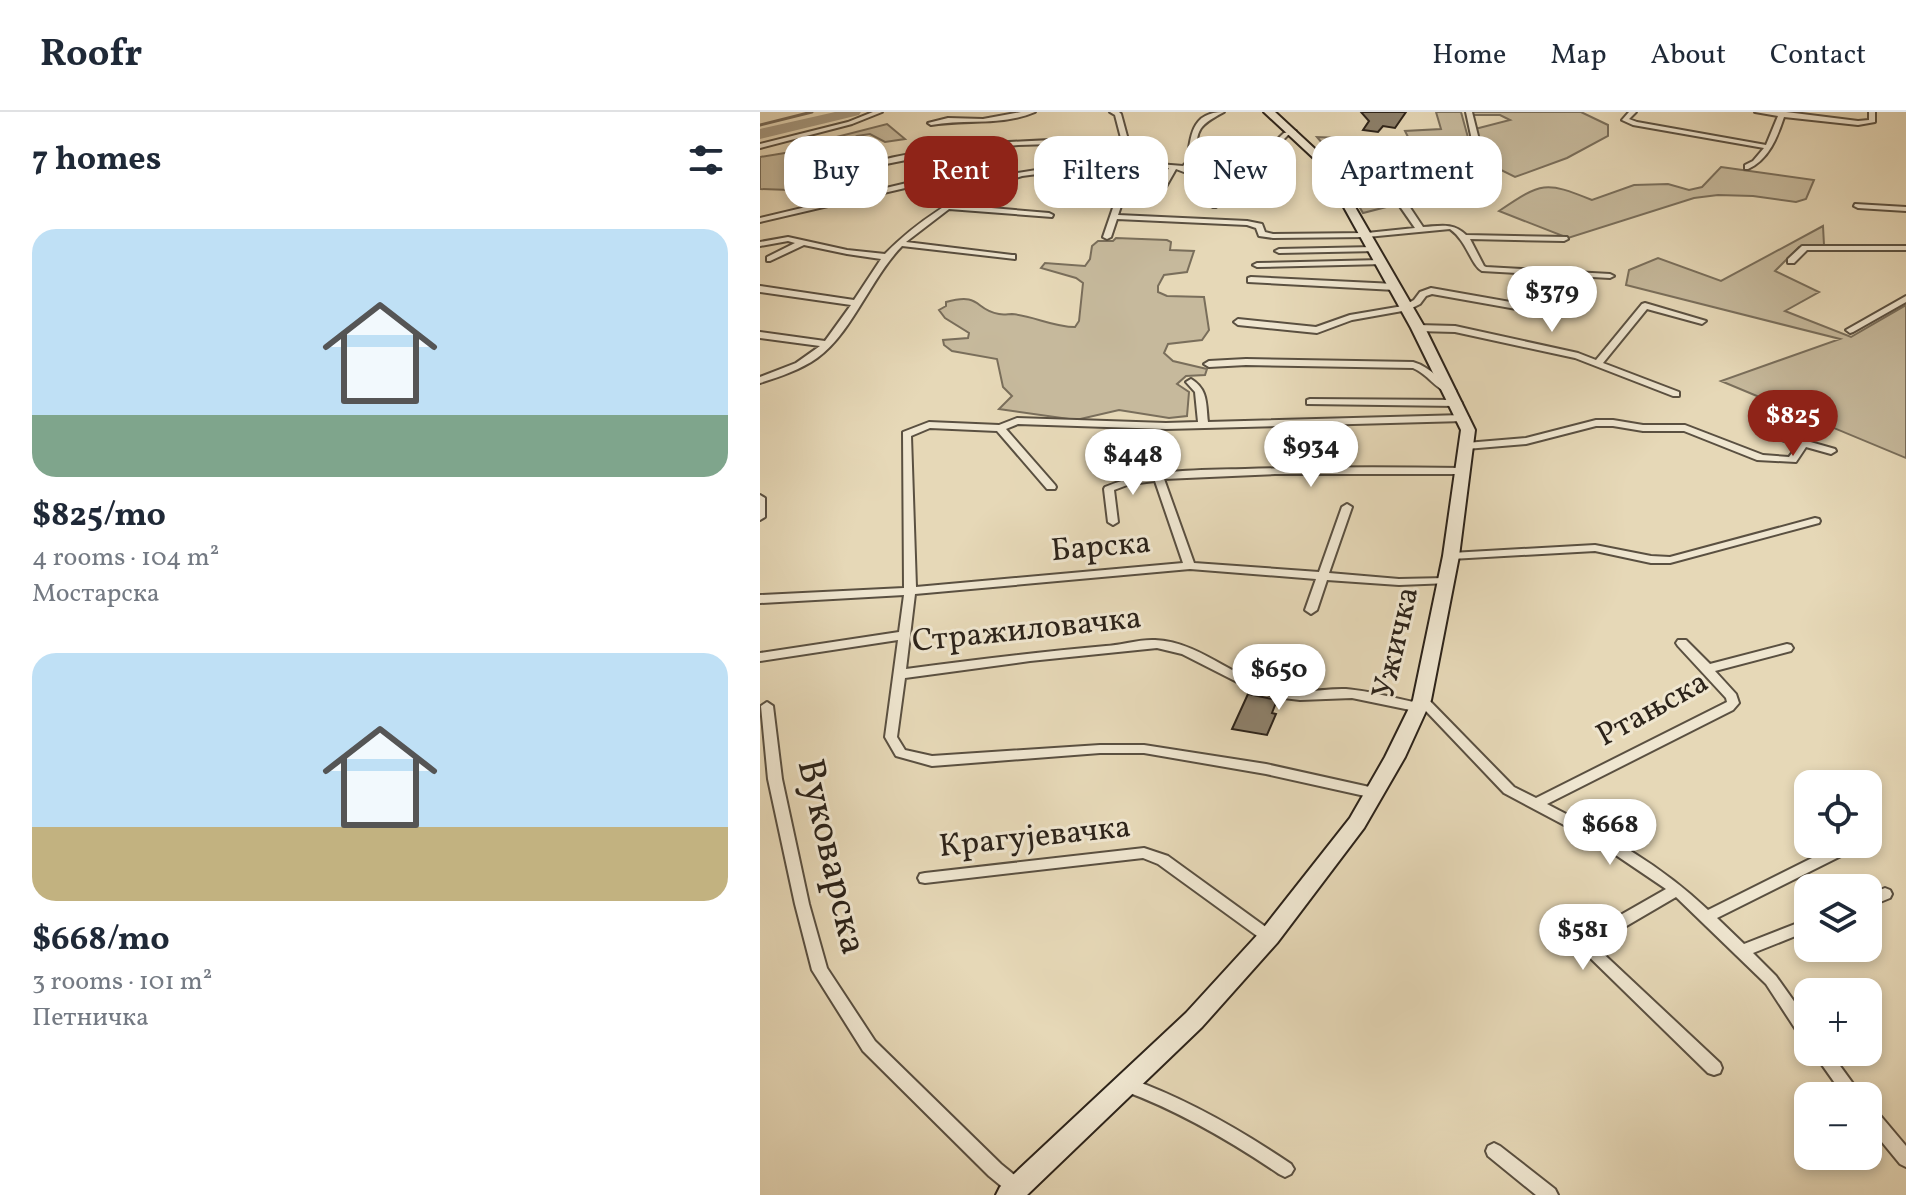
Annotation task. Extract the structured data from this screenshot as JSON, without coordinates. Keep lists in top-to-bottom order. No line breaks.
{"streets":{"main road":["Ужичка"],"street":["Барска","Стражиловачка","Ртањска","Крагујевачка","Вуковарска"]},"crossings":[["Барска","Ужичка"],["Стражиловачка","Ужичка"],["Ужичка","Крагујевачка"],["Ужичка","Вуковарска"]],"page":{"header":"Roofr","nav":["Home","Map","About","Contact"],"heading":"7 homes","chip":["Buy","Rent","Filters","New","Apartment"],"list":[{"name":"$825/mo","note":"4 rooms · 104 m² · Мостарска"},{"name":"$668/mo","note":"3 rooms · 101 m² · Петничка"}],"price":["$379","$825","$934","$448","$650","$668","$581"],"map_buttons":["+","−"]}}
